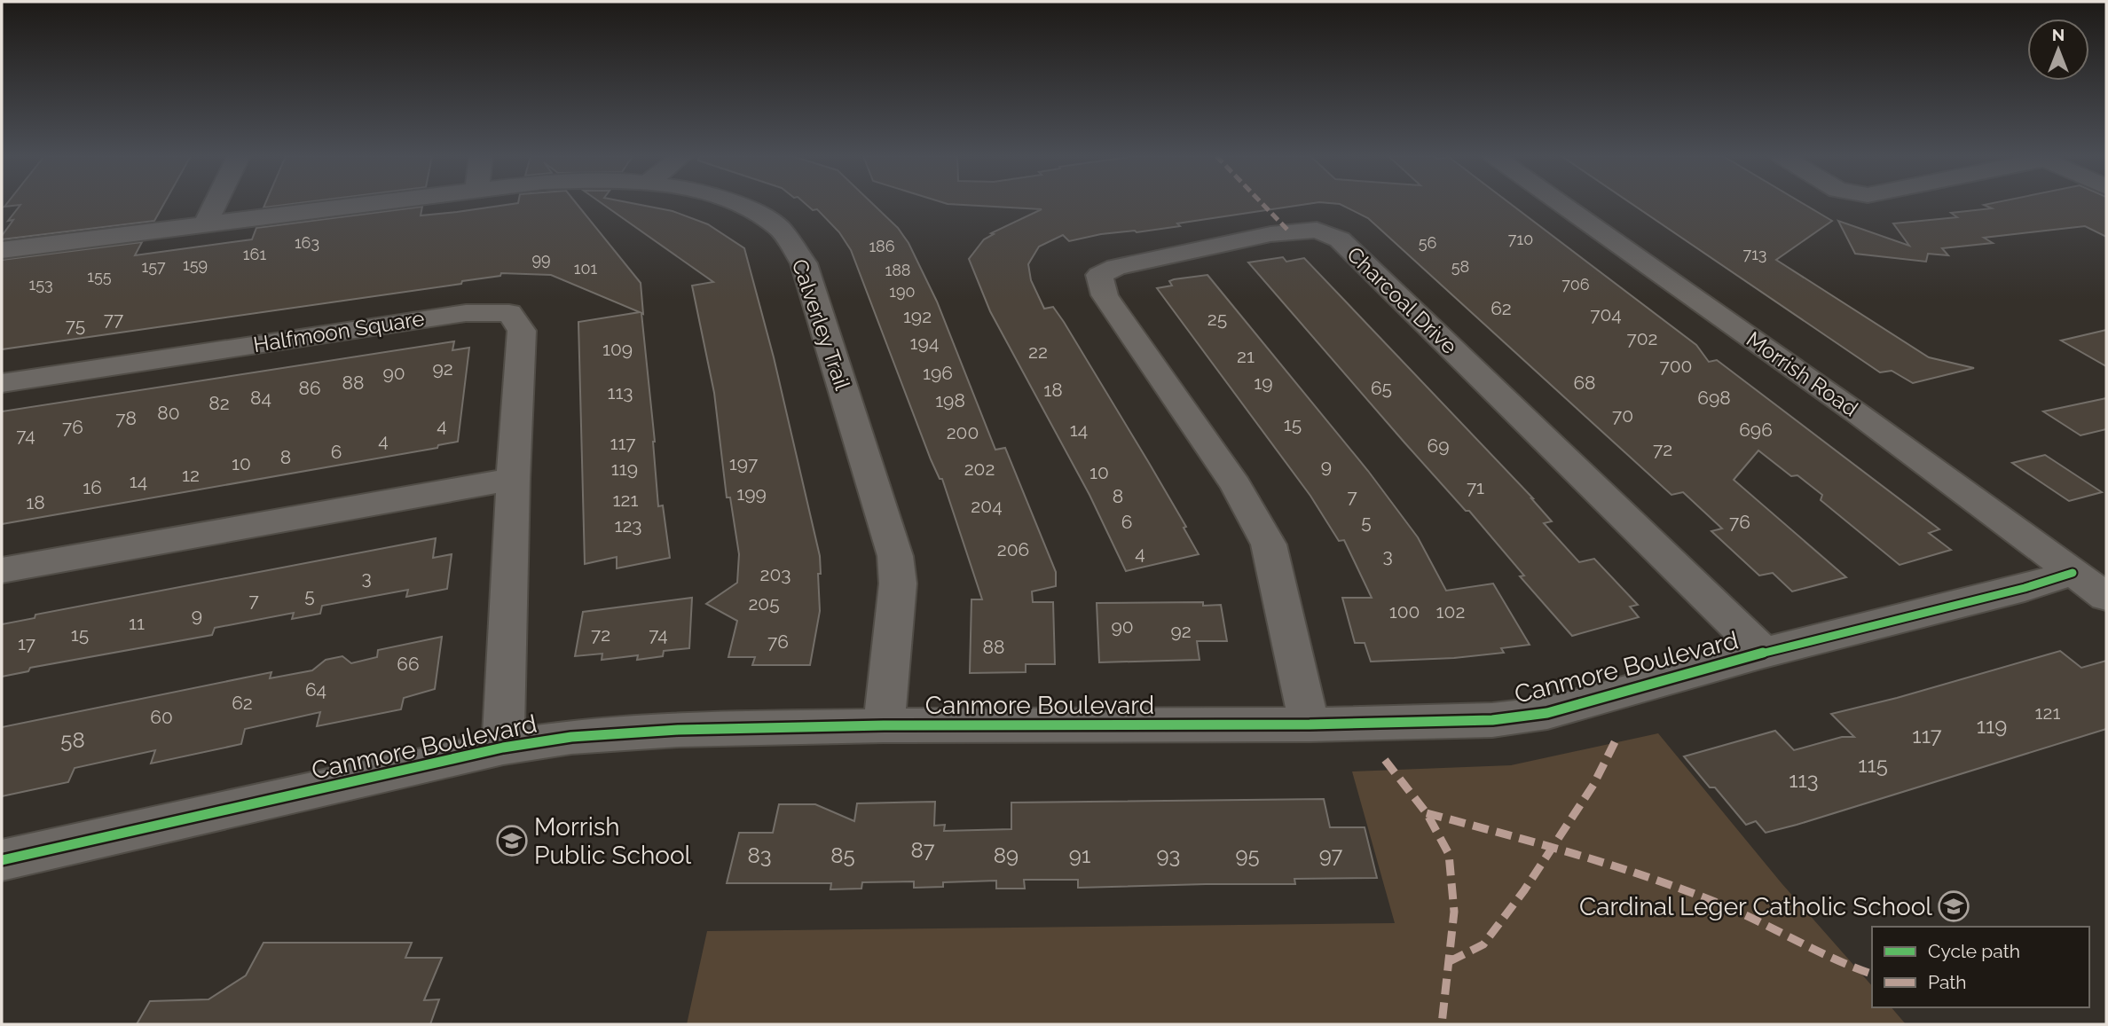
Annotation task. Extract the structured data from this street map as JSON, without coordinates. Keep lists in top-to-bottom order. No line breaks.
{"streets":{"street":["Charcoal Drive","Calverley Trail","Halfmoon Square","Morrish Road","Canmore Boulevard"]},"crossings":[["Charcoal Drive","Canmore Boulevard"],["Calverley Trail","Canmore Boulevard"],["Halfmoon Square","Canmore Boulevard"],["Morrish Road","Canmore Boulevard"]],"places":{"school or university":["Morrish Public School","Cardinal Leger Catholic School"]},"house_numbers":["710","163","56","186","161","713","99","159","157","58","101","188","155","153","706","190","62","704","192","77","25","75","702","194","109","22","21","700","92","90","196","88","19","68","86","65","18","113","84","698","198","82","80","70","78","15","4","76","14","696","200","74","4","117","69","72","6","8","10","197","9","119","202","10","12","14","16","71","199","8","7","121","18","204","6","5","76","123","206","4","3","203","3","5","7","205","100","102","9","11","90","92","15","72","74","76","17","88","66","64","62","121","60","119","117","58","115","113","87","83","85","89","91","93","95","97"],"legend":["Cycle path","Path"],"north":"top"}
